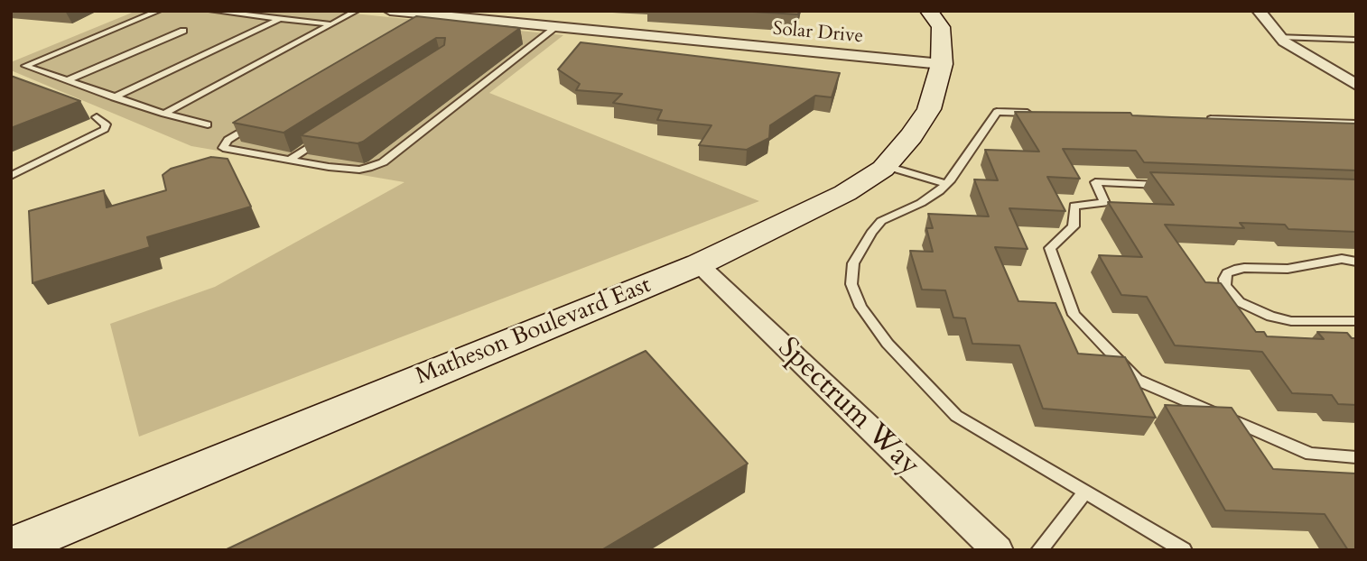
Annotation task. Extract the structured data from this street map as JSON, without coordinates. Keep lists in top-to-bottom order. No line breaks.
{"streets":{"street":["Solar Drive","Matheson Boulevard East","Spectrum Way"]},"crossings":[["Solar Drive","Matheson Boulevard East"],["Matheson Boulevard East","Spectrum Way"]]}
